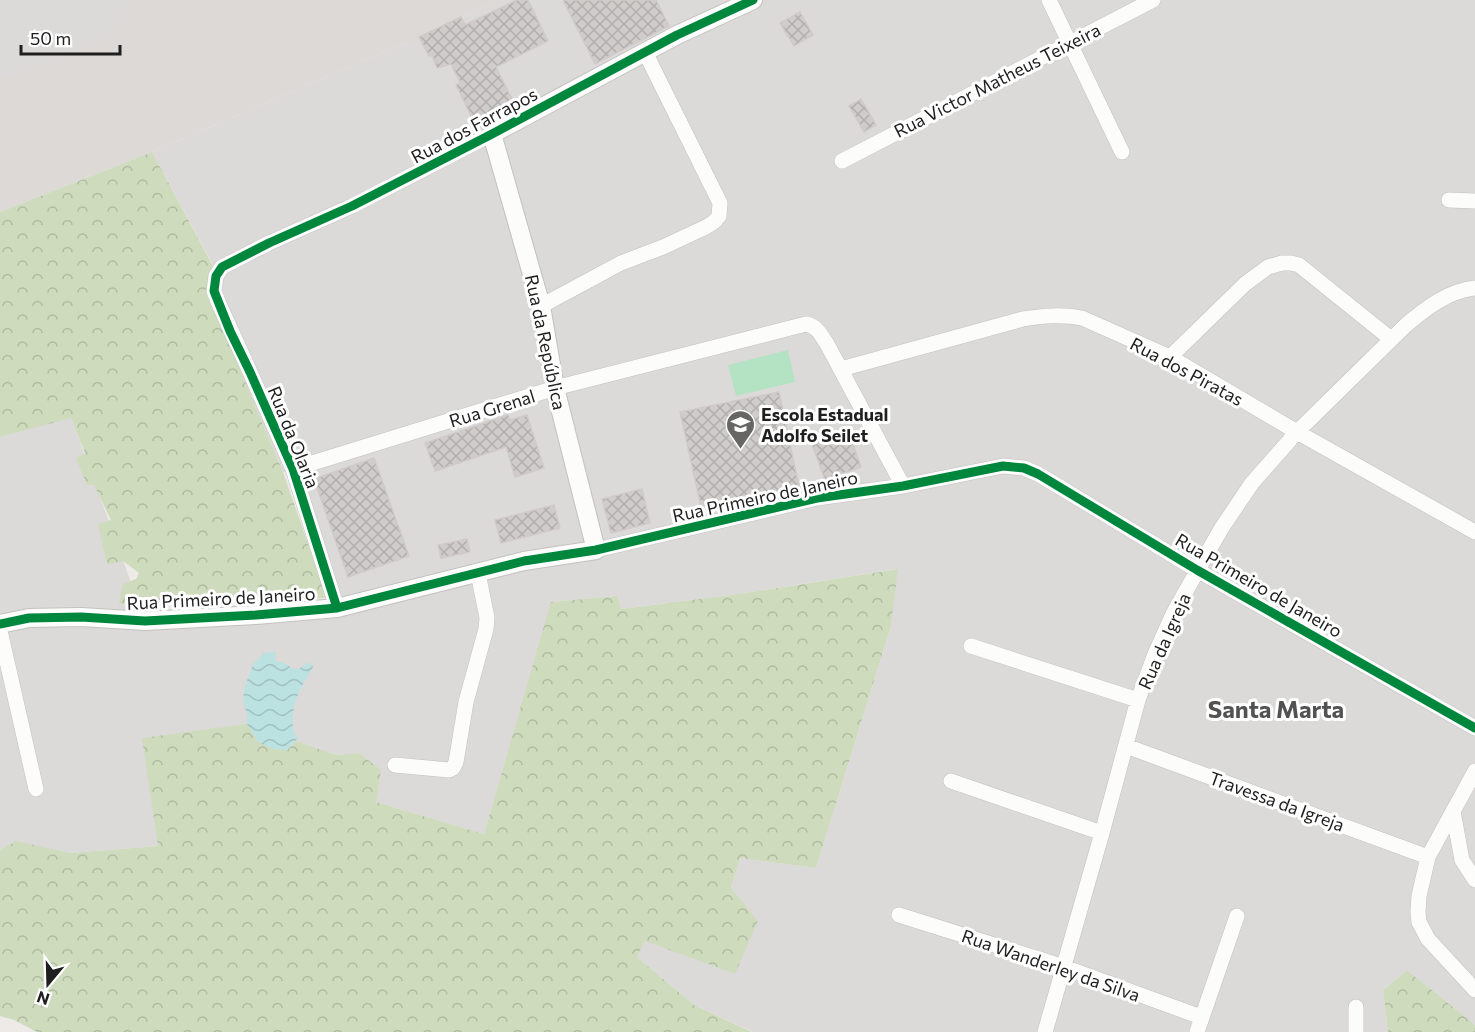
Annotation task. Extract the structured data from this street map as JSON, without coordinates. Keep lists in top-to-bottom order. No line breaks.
{"streets":{"street":["Rua Victor Matheus Teixeira","Rua dos Farrapos","Rua da República","Rua dos Piratas","Rua Grenal","Rua da Olaria","Rua Primeiro de Janeiro","Rua da Igreja","Travessa da Igreja","Rua Wanderley da Silva"]},"crossings":[["Rua dos Farrapos","Rua da República"],["Rua dos Farrapos","Rua da Olaria"],["Rua da República","Rua Grenal"],["Rua da República","Rua Primeiro de Janeiro"],["Rua dos Piratas","Rua Grenal"],["Rua dos Piratas","Rua da Igreja"],["Rua Grenal","Rua da Olaria"],["Rua da Olaria","Rua Primeiro de Janeiro"],["Rua Primeiro de Janeiro","Rua da Igreja"],["Rua da Igreja","Travessa da Igreja"],["Rua da Igreja","Rua Wanderley da Silva"]],"districts":["Santa Marta"],"places":{"school or university":["Escola Estadual Adolfo Seilet"]},"scale_bar":"50 m","north":"bottom"}
